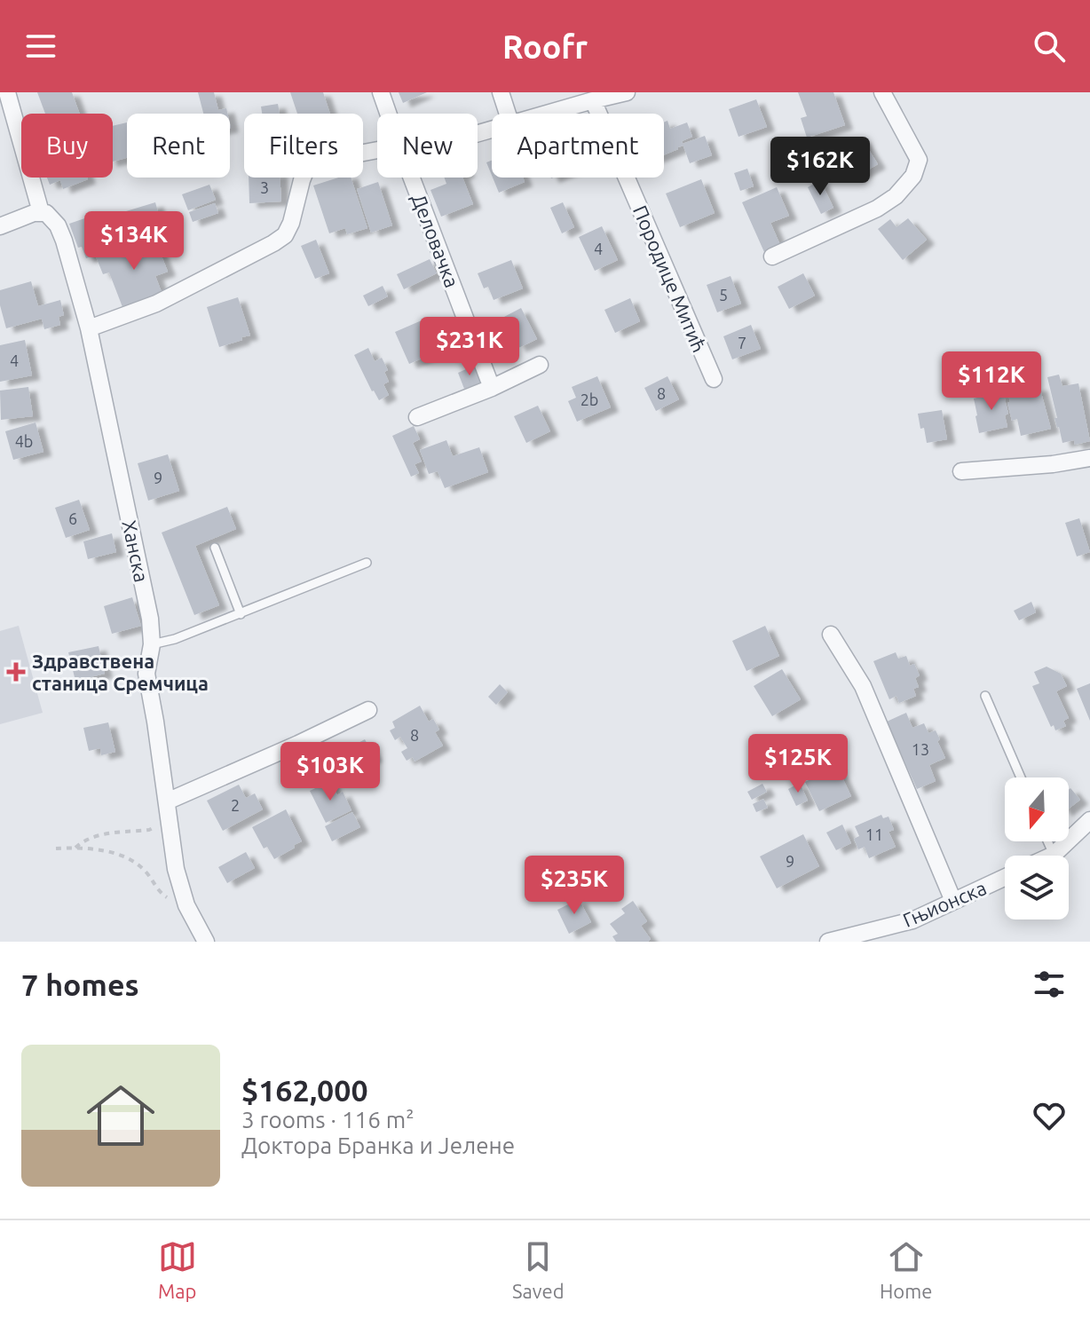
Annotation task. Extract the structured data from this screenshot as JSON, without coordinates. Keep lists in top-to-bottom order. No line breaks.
{"streets":{"street":["Деловачка","Породице Митић","Ханска","Гњионска"]},"places":{"health":["Здравствена станица Сремчица"]},"house_numbers":["3","4","5","7","4","8","2b","4b","9","6","8","13","2","11","9"],"north":"bottom","page":{"header":"Roofr","chip":["Buy","Rent","Filters","New","Apartment"],"price":["$162K","$134K","$231K","$112K","$125K","$103K","$235K"],"heading":"7 homes","list":[{"name":"$162,000","note":"3 rooms · 116 m² · Доктора Бранка и Јелене"}],"tabs":["Map","Saved","Home"]}}
